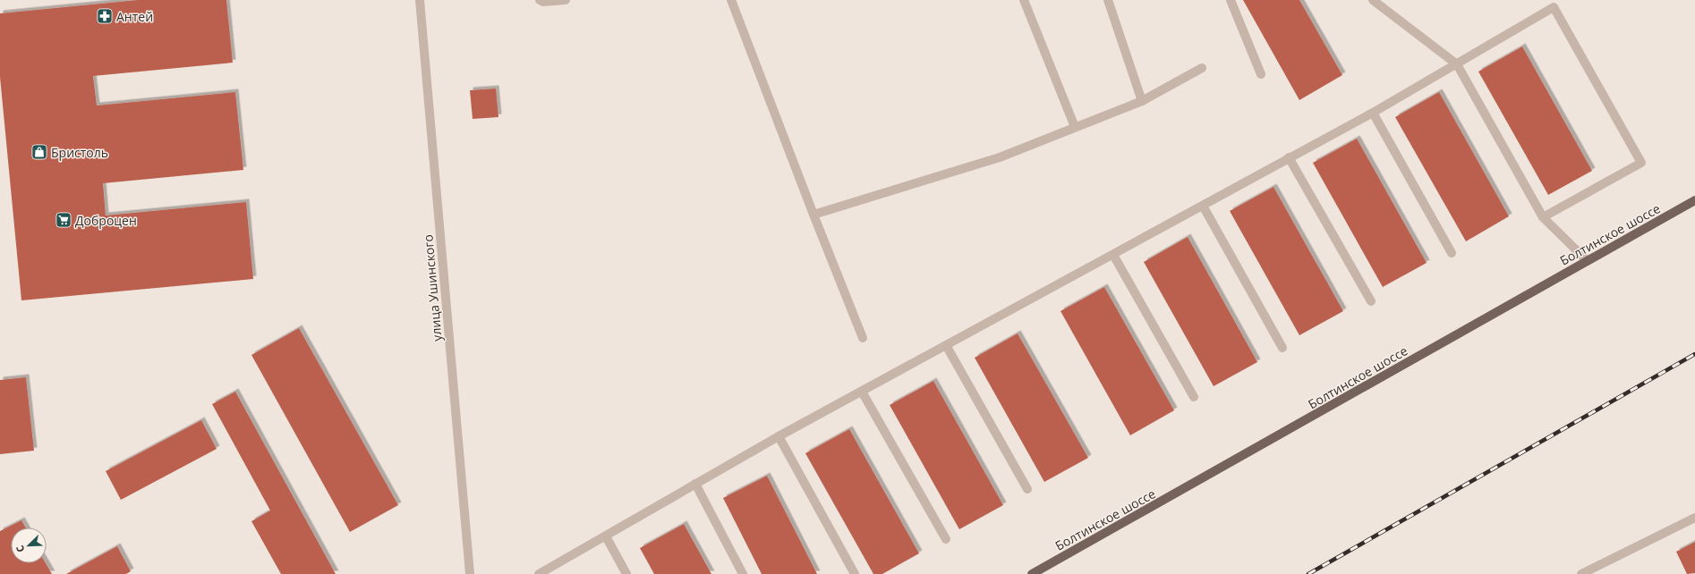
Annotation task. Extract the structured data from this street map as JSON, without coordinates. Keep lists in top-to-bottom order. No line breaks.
{"streets":{"main road":["Болтинское шоссе"],"street":["улица Ушинского"]},"places":{"pharmacy":["Антей"],"shop":["Бристоль"],"supermarket":["Доброцен"]},"north":"bottom left"}
